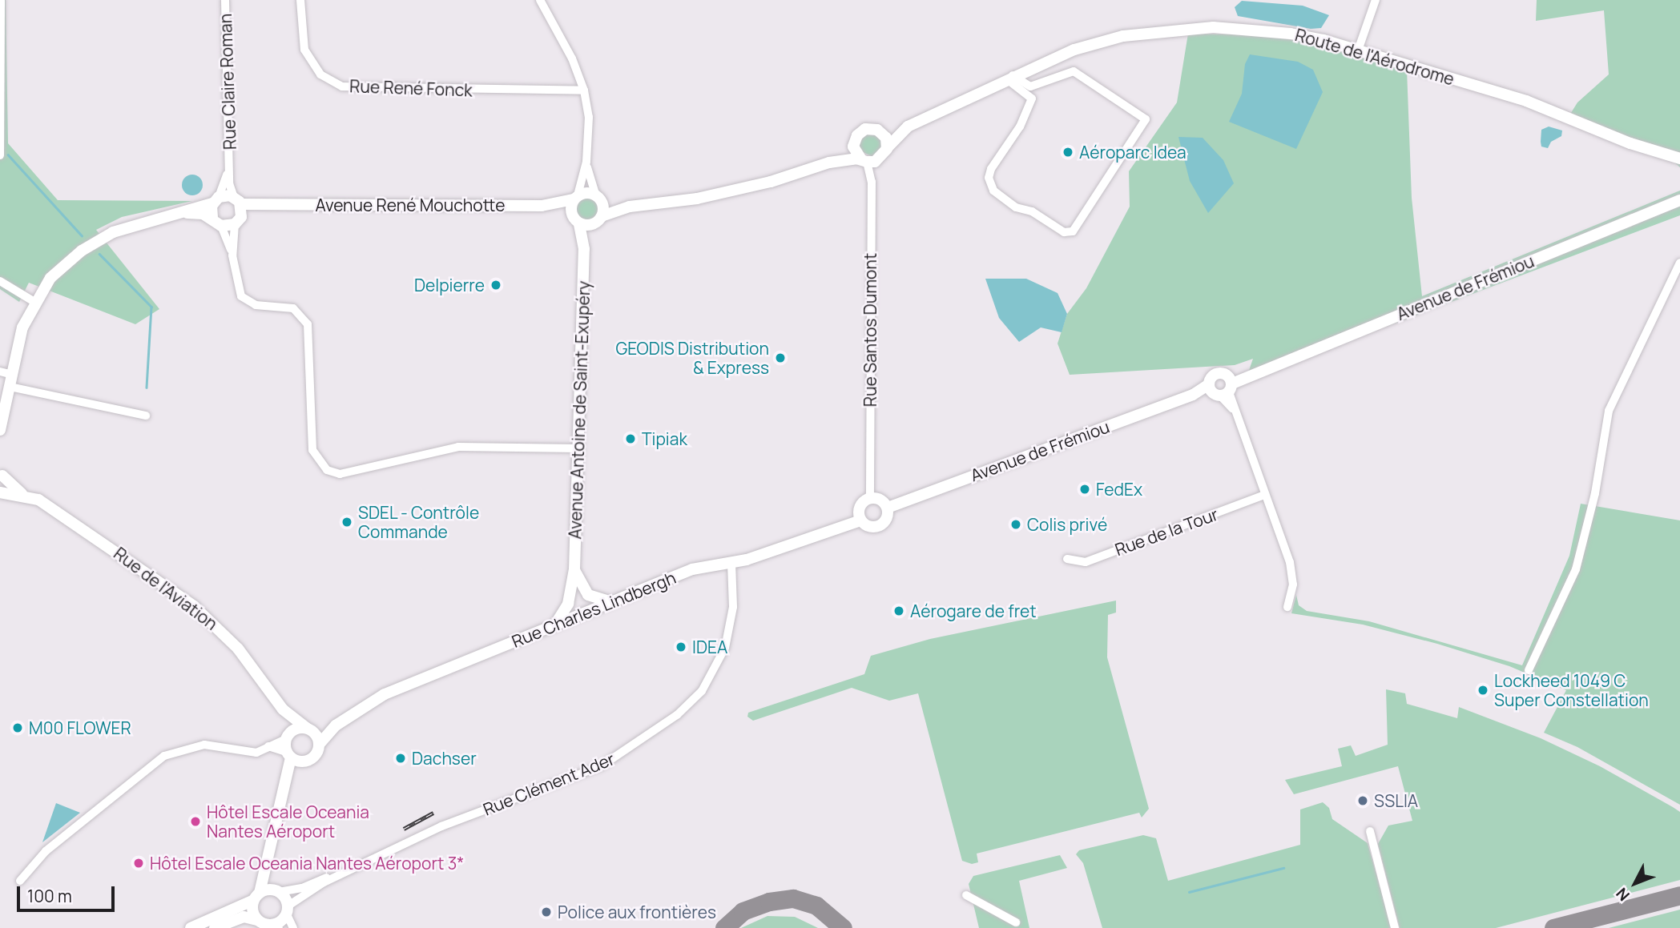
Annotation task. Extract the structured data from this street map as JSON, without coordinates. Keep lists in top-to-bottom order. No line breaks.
{"streets":{"street":["Route de l'Aérodrome","Rue Claire Roman","Rue René Fonck","Avenue René Mouchotte","Avenue de Frémiou","Rue Santos Dumont","Avenue Antoine de Saint-Exupéry","Rue de la Tour","Rue de l'Aviation","Rue Charles Lindbergh","Rue Clément Ader"]},"crossings":[["Route de l'Aérodrome","Rue Santos Dumont"],["Rue Claire Roman","Avenue René Mouchotte"],["Avenue René Mouchotte","Avenue Antoine de Saint-Exupéry"],["Avenue de Frémiou","Rue Santos Dumont"],["Avenue de Frémiou","Rue Charles Lindbergh"],["Rue Santos Dumont","Rue Charles Lindbergh"],["Avenue Antoine de Saint-Exupéry","Rue Charles Lindbergh"],["Rue de l'Aviation","Rue Charles Lindbergh"],["Rue Charles Lindbergh","Rue Clément Ader"]],"places":["Aéroparc Idea","Delpierre","GEODIS Distribution & Express","Tipiak","FedEx","SDEL - Contrôle Commande","Colis privé","Aérogare de fret","IDEA","Lockheed 1049 C Super Constellation","M00 FLOWER","Dachser","SSLIA","Hôtel Escale Oceania Nantes Aéroport","Hôtel Escale Oceania Nantes Aéroport 3*","Police aux frontières"],"scale_bar":"100 m","north":"bottom left"}
